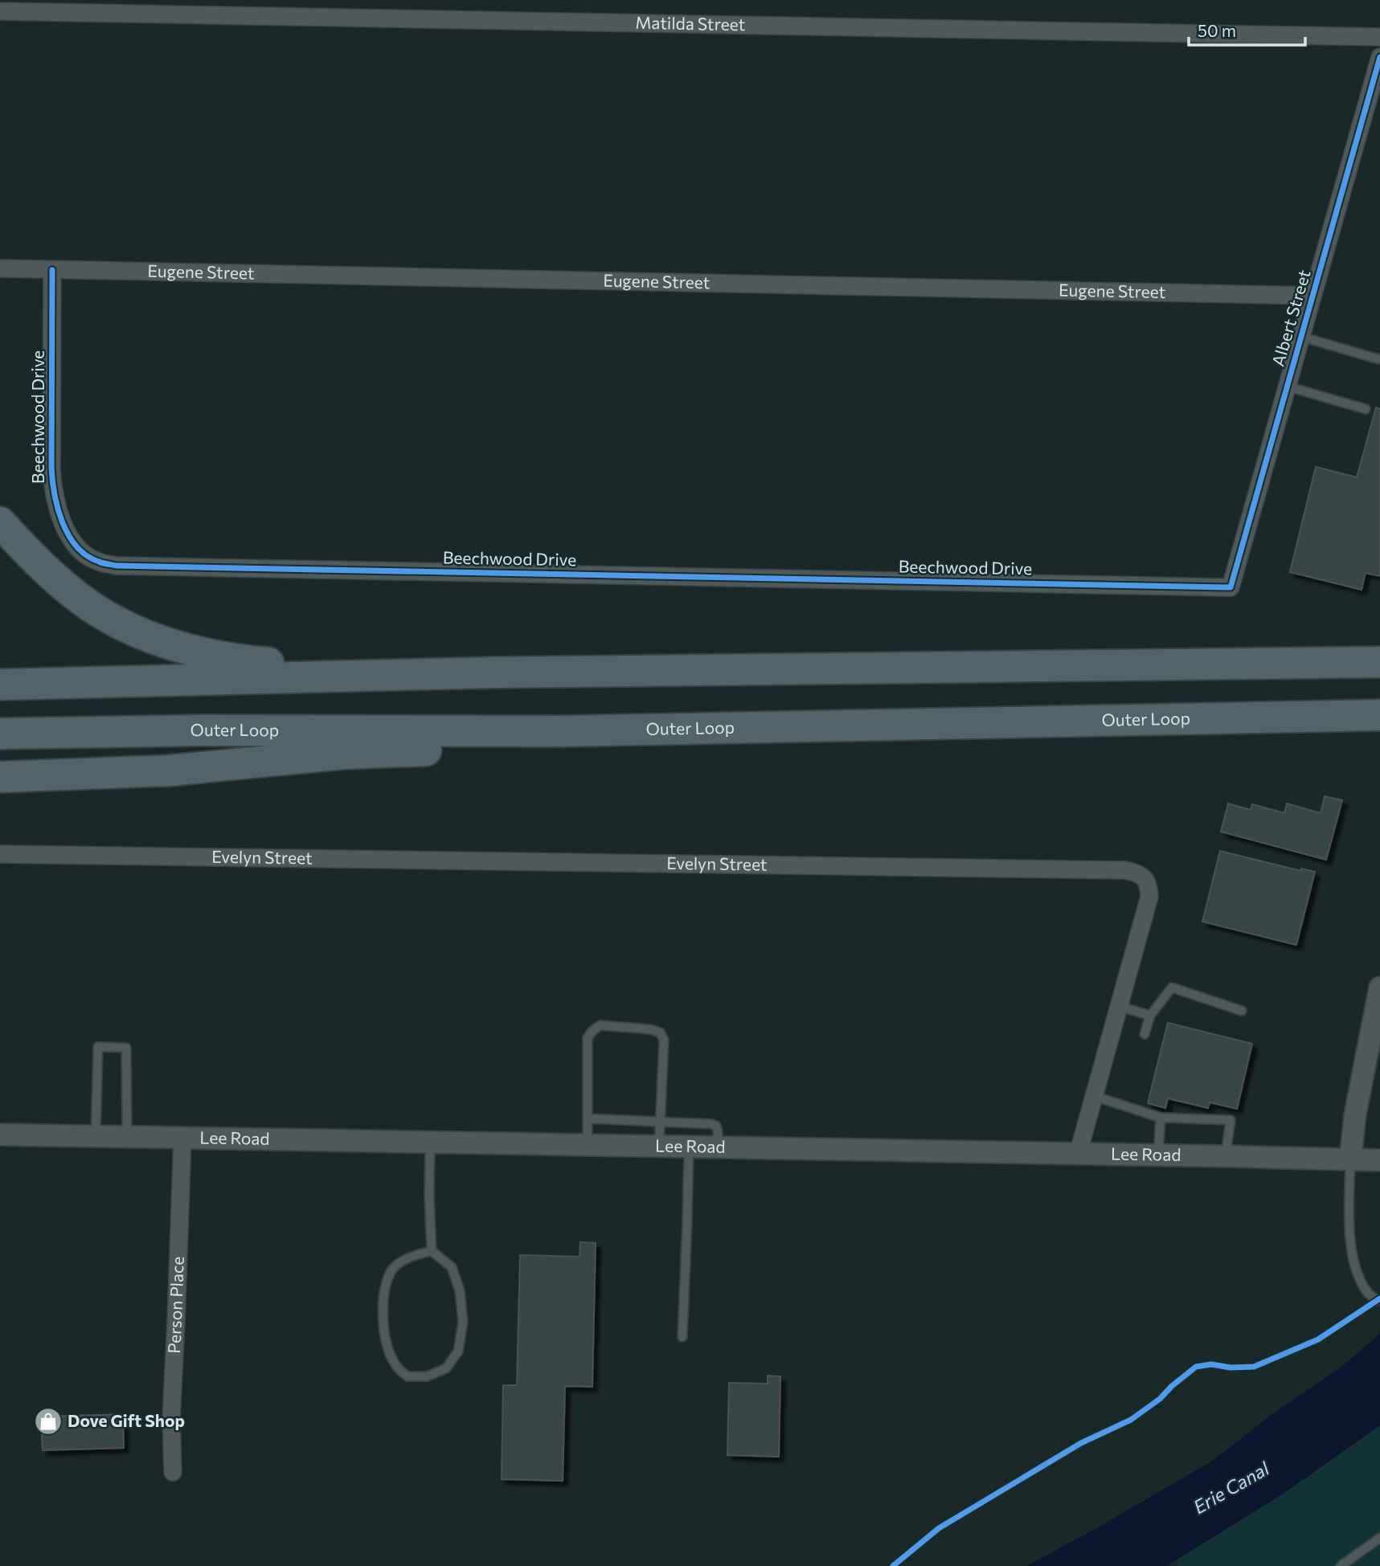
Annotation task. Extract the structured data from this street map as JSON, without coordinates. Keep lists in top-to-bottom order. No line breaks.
{"streets":{"highway":["Outer Loop"],"street":["Matilda Street","Eugene Street","Albert Street","Beechwood Drive","Evelyn Street","Lee Road","Person Place"]},"crossings":[["Eugene Street","Albert Street"],["Eugene Street","Beechwood Drive"],["Albert Street","Beechwood Drive"],["Evelyn Street","Lee Road"],["Lee Road","Person Place"]],"water":["Erie Canal"],"places":{"shop":["Dove Gift Shop"]},"scale_bar":"50 m"}
